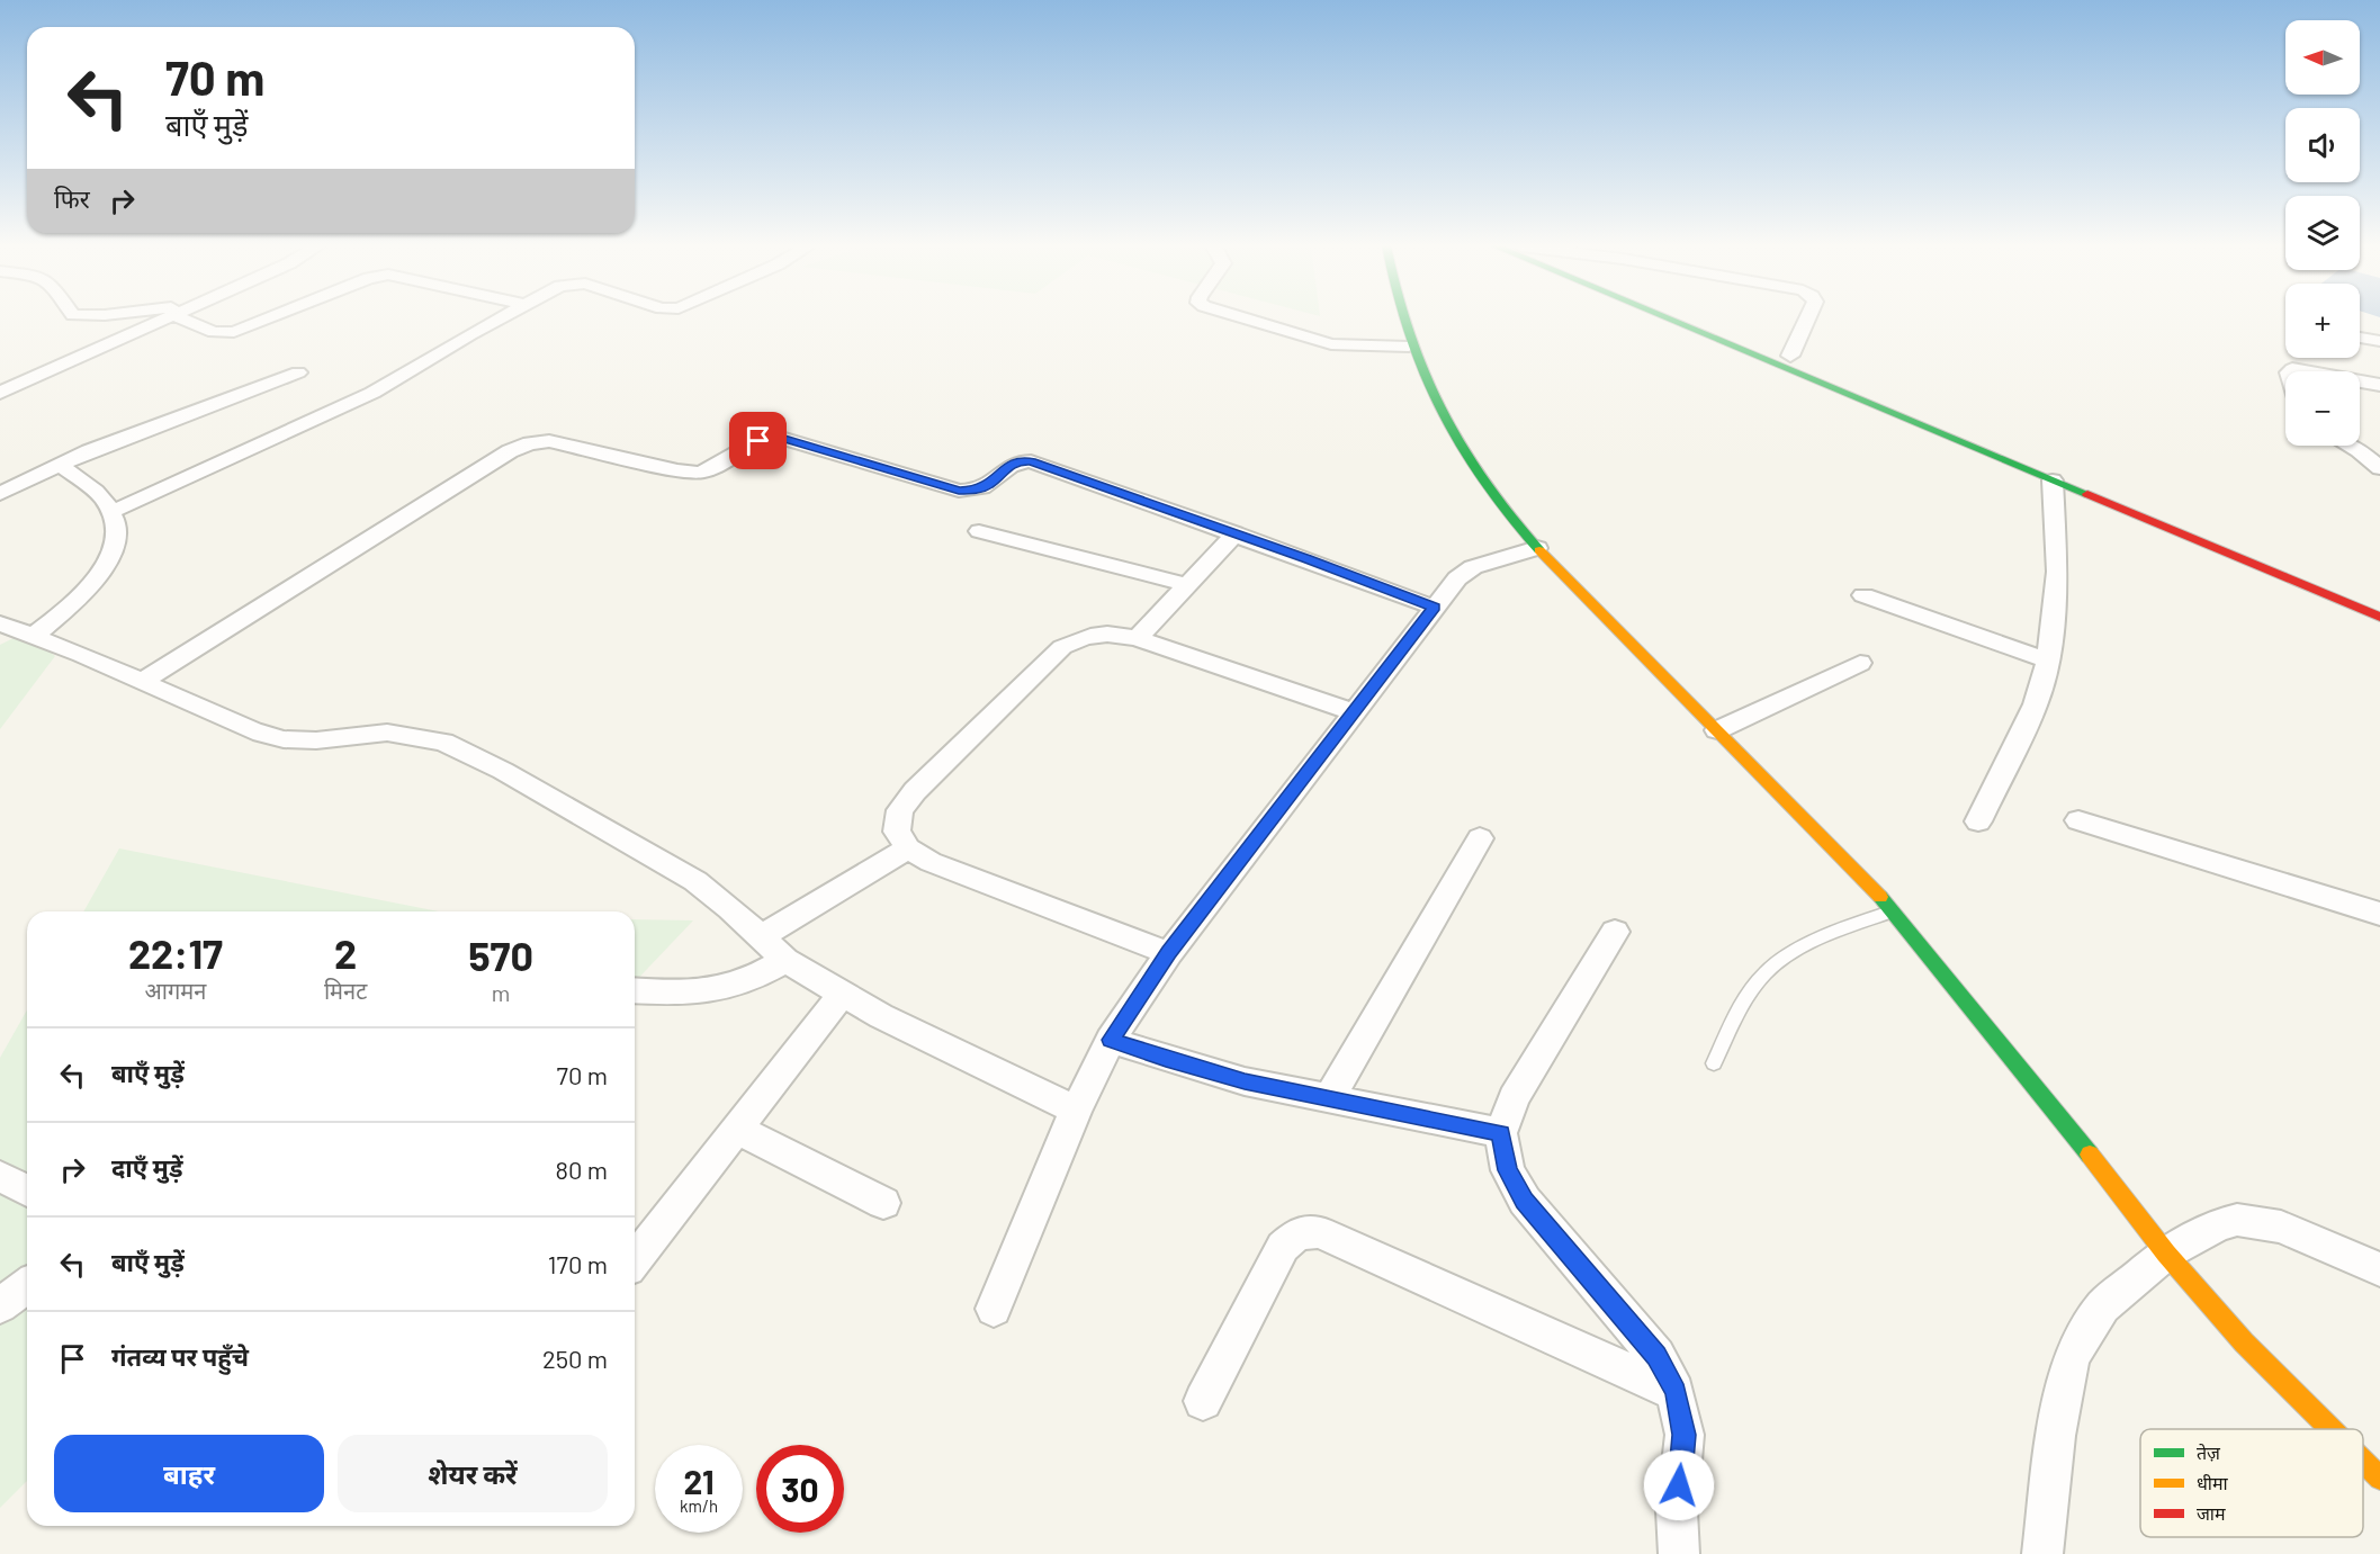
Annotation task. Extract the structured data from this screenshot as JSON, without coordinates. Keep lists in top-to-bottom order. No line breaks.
{"legend":["तेज़","धीमा","जाम"],"north":"left","page":{"map_buttons":["+","−"],"turn":["70 m","बाएँ मुड़ें"],"then":"फिर","eta":["22:17","आगमन","2","मिनट","570","m"],"list":[{"name":"बाएँ मुड़ें","value":"70 m"},{"name":"दाएँ मुड़ें","value":"80 m"},{"name":"बाएँ मुड़ें","value":"170 m"},{"name":"गंतव्य पर पहुँचे","value":"250 m"}],"buttons":["बाहर","शेयर करें"],"speed":"21 km/h","limit":"30"}}
